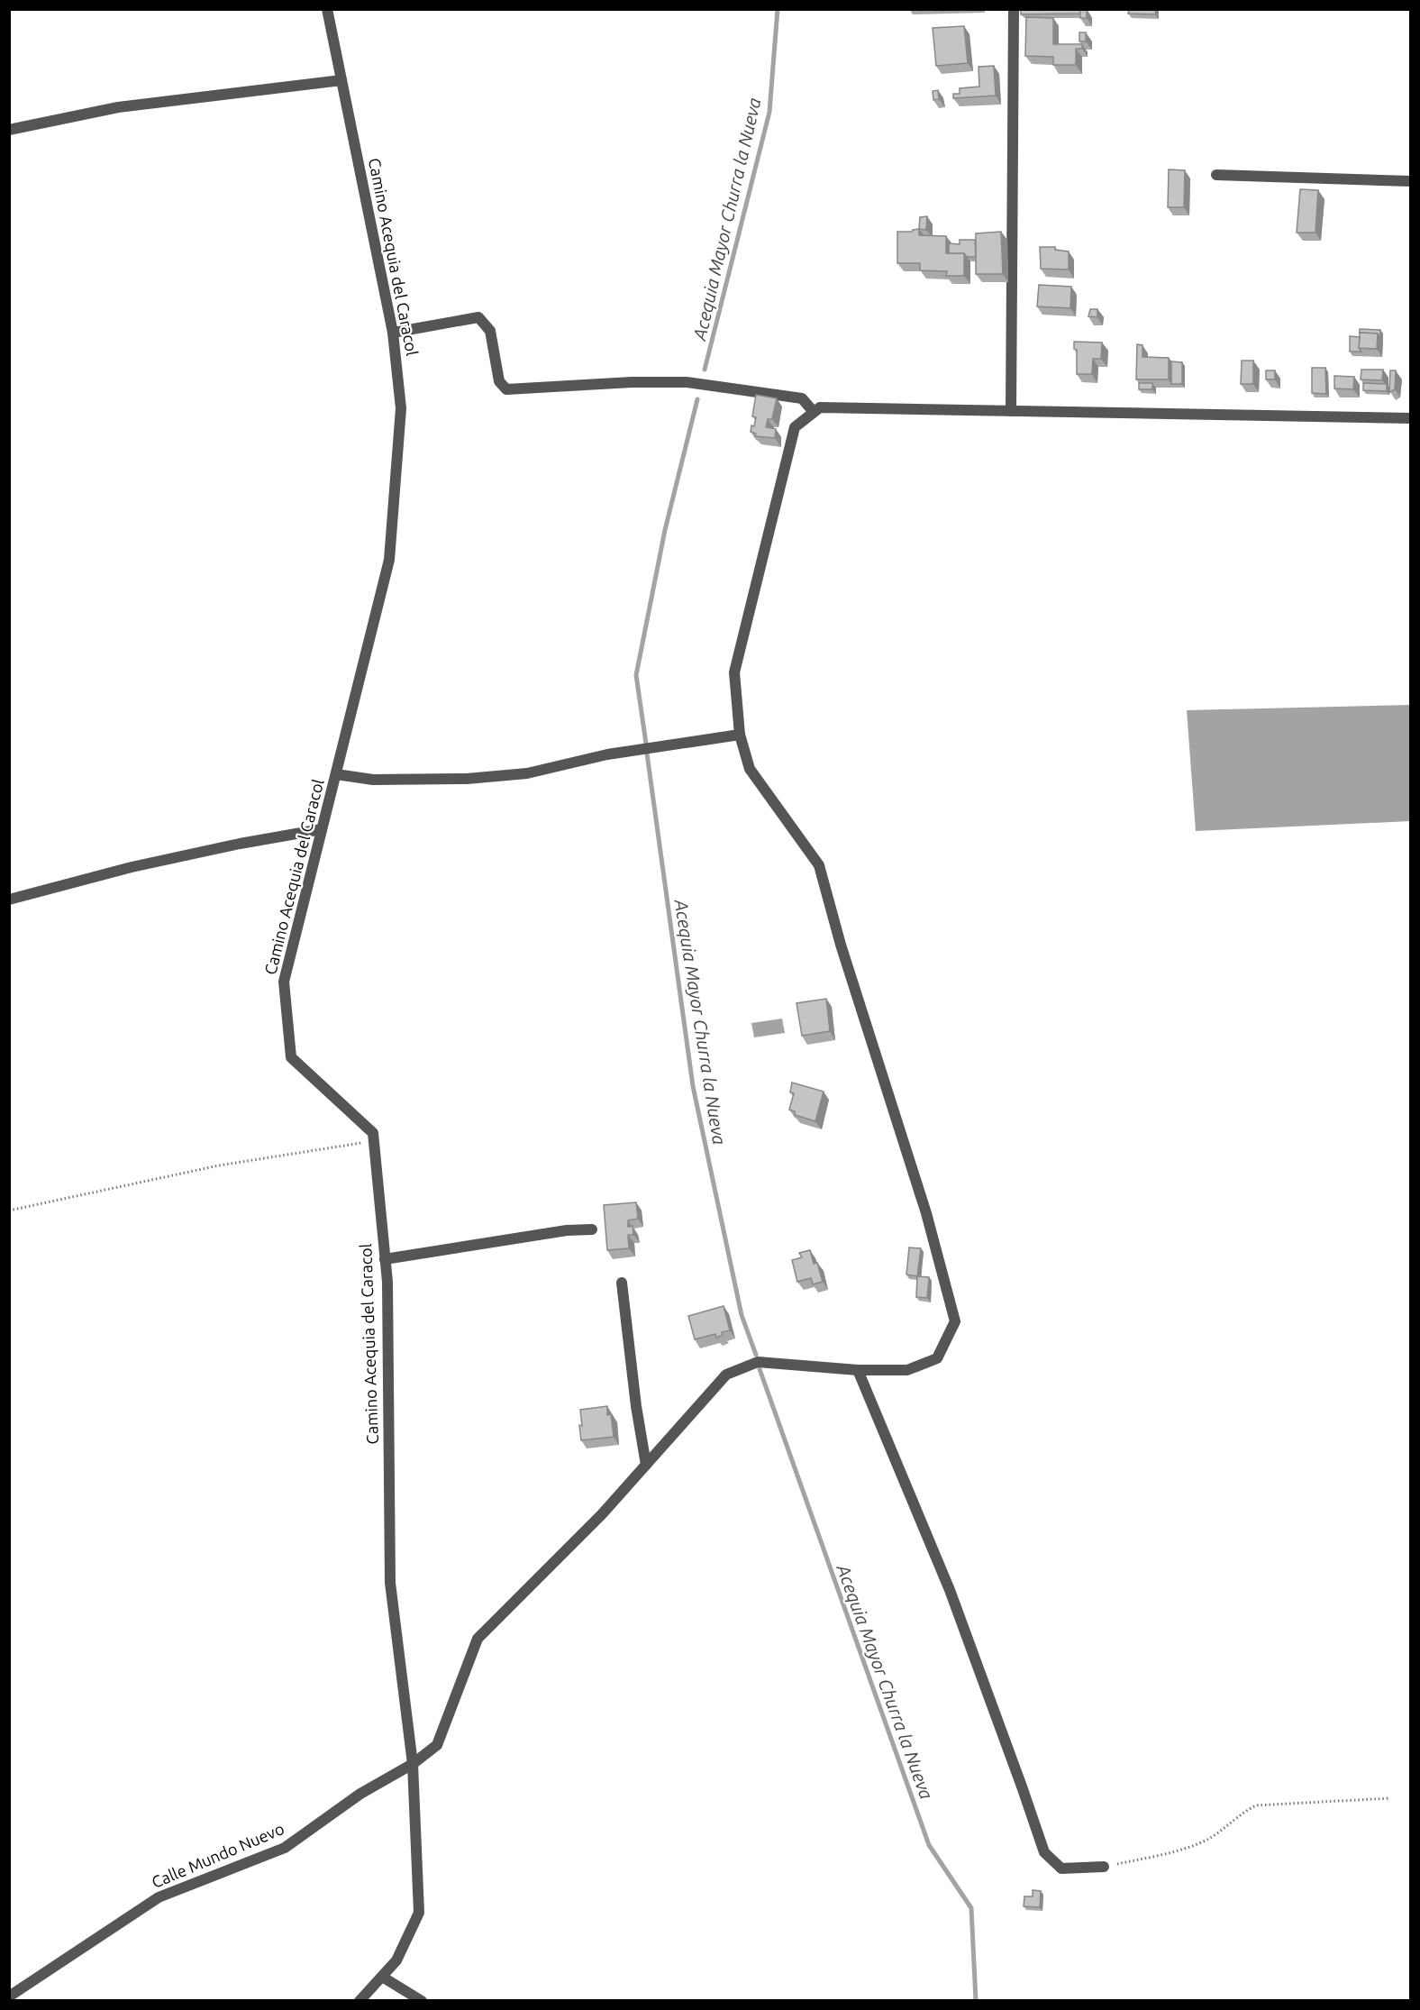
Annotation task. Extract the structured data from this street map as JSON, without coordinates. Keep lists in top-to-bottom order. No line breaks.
{"streets":{"street":["Camino Acequia del Caracol","Calle Mundo Nuevo"]},"crossings":[["Camino Acequia del Caracol","Calle Mundo Nuevo"]],"water":["Acequia Mayor Churra la Nueva"]}
